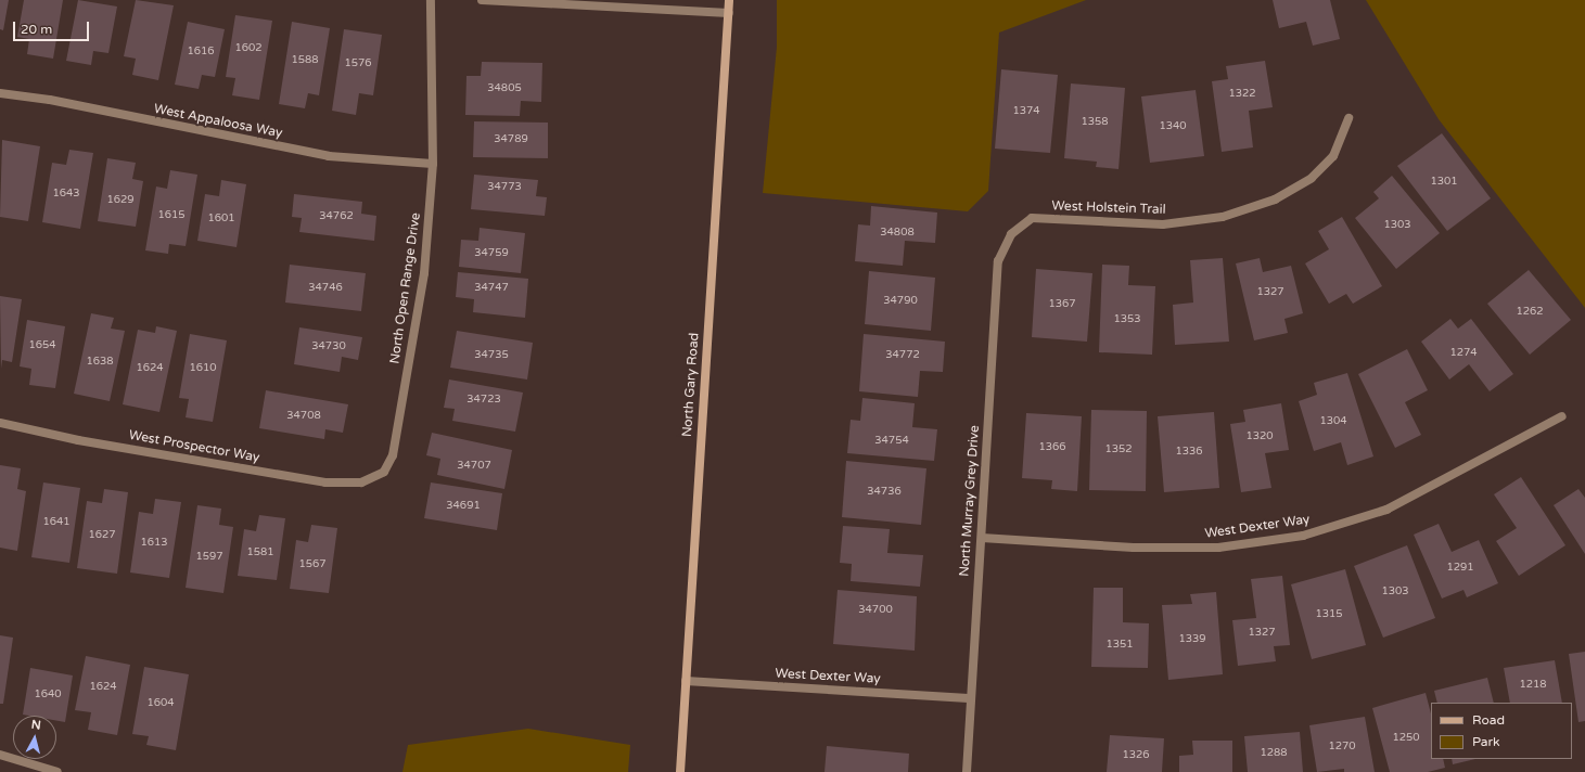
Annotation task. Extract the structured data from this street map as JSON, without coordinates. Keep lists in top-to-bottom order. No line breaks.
{"streets":{"main road":["North Gary Road"],"street":["West Appaloosa Way","West Holstein Trail","North Open Range Drive","West Prospector Way","North Murray Grey Drive","West Dexter Way"]},"crossings":[["West Appaloosa Way","North Open Range Drive"],["West Holstein Trail","North Murray Grey Drive"],["North Open Range Drive","West Prospector Way"],["North Gary Road","West Dexter Way"],["North Murray Grey Drive","West Dexter Way"]],"house_numbers":["1602","1616","1588","1576","34805","1322","1374","1358","1340","34789","1301","34773","1643","1629","1615","34762","1601","1303","34808","34759","34746","34747","1327","34790","1367","1262","1353","1654","34730","1274","34735","34772","1638","1624","1610","34723","34708","1304","1320","34754","1366","1352","1336","34707","34736","34691","1641","1627","1613","1581","1597","1567","1291","1303","34700","1315","1327","1339","1351","1218","1624","1640","1604","1250","1270","1288","1326"],"legend":["Road","Park"],"scale_bar":"20 m","north":"top"}
